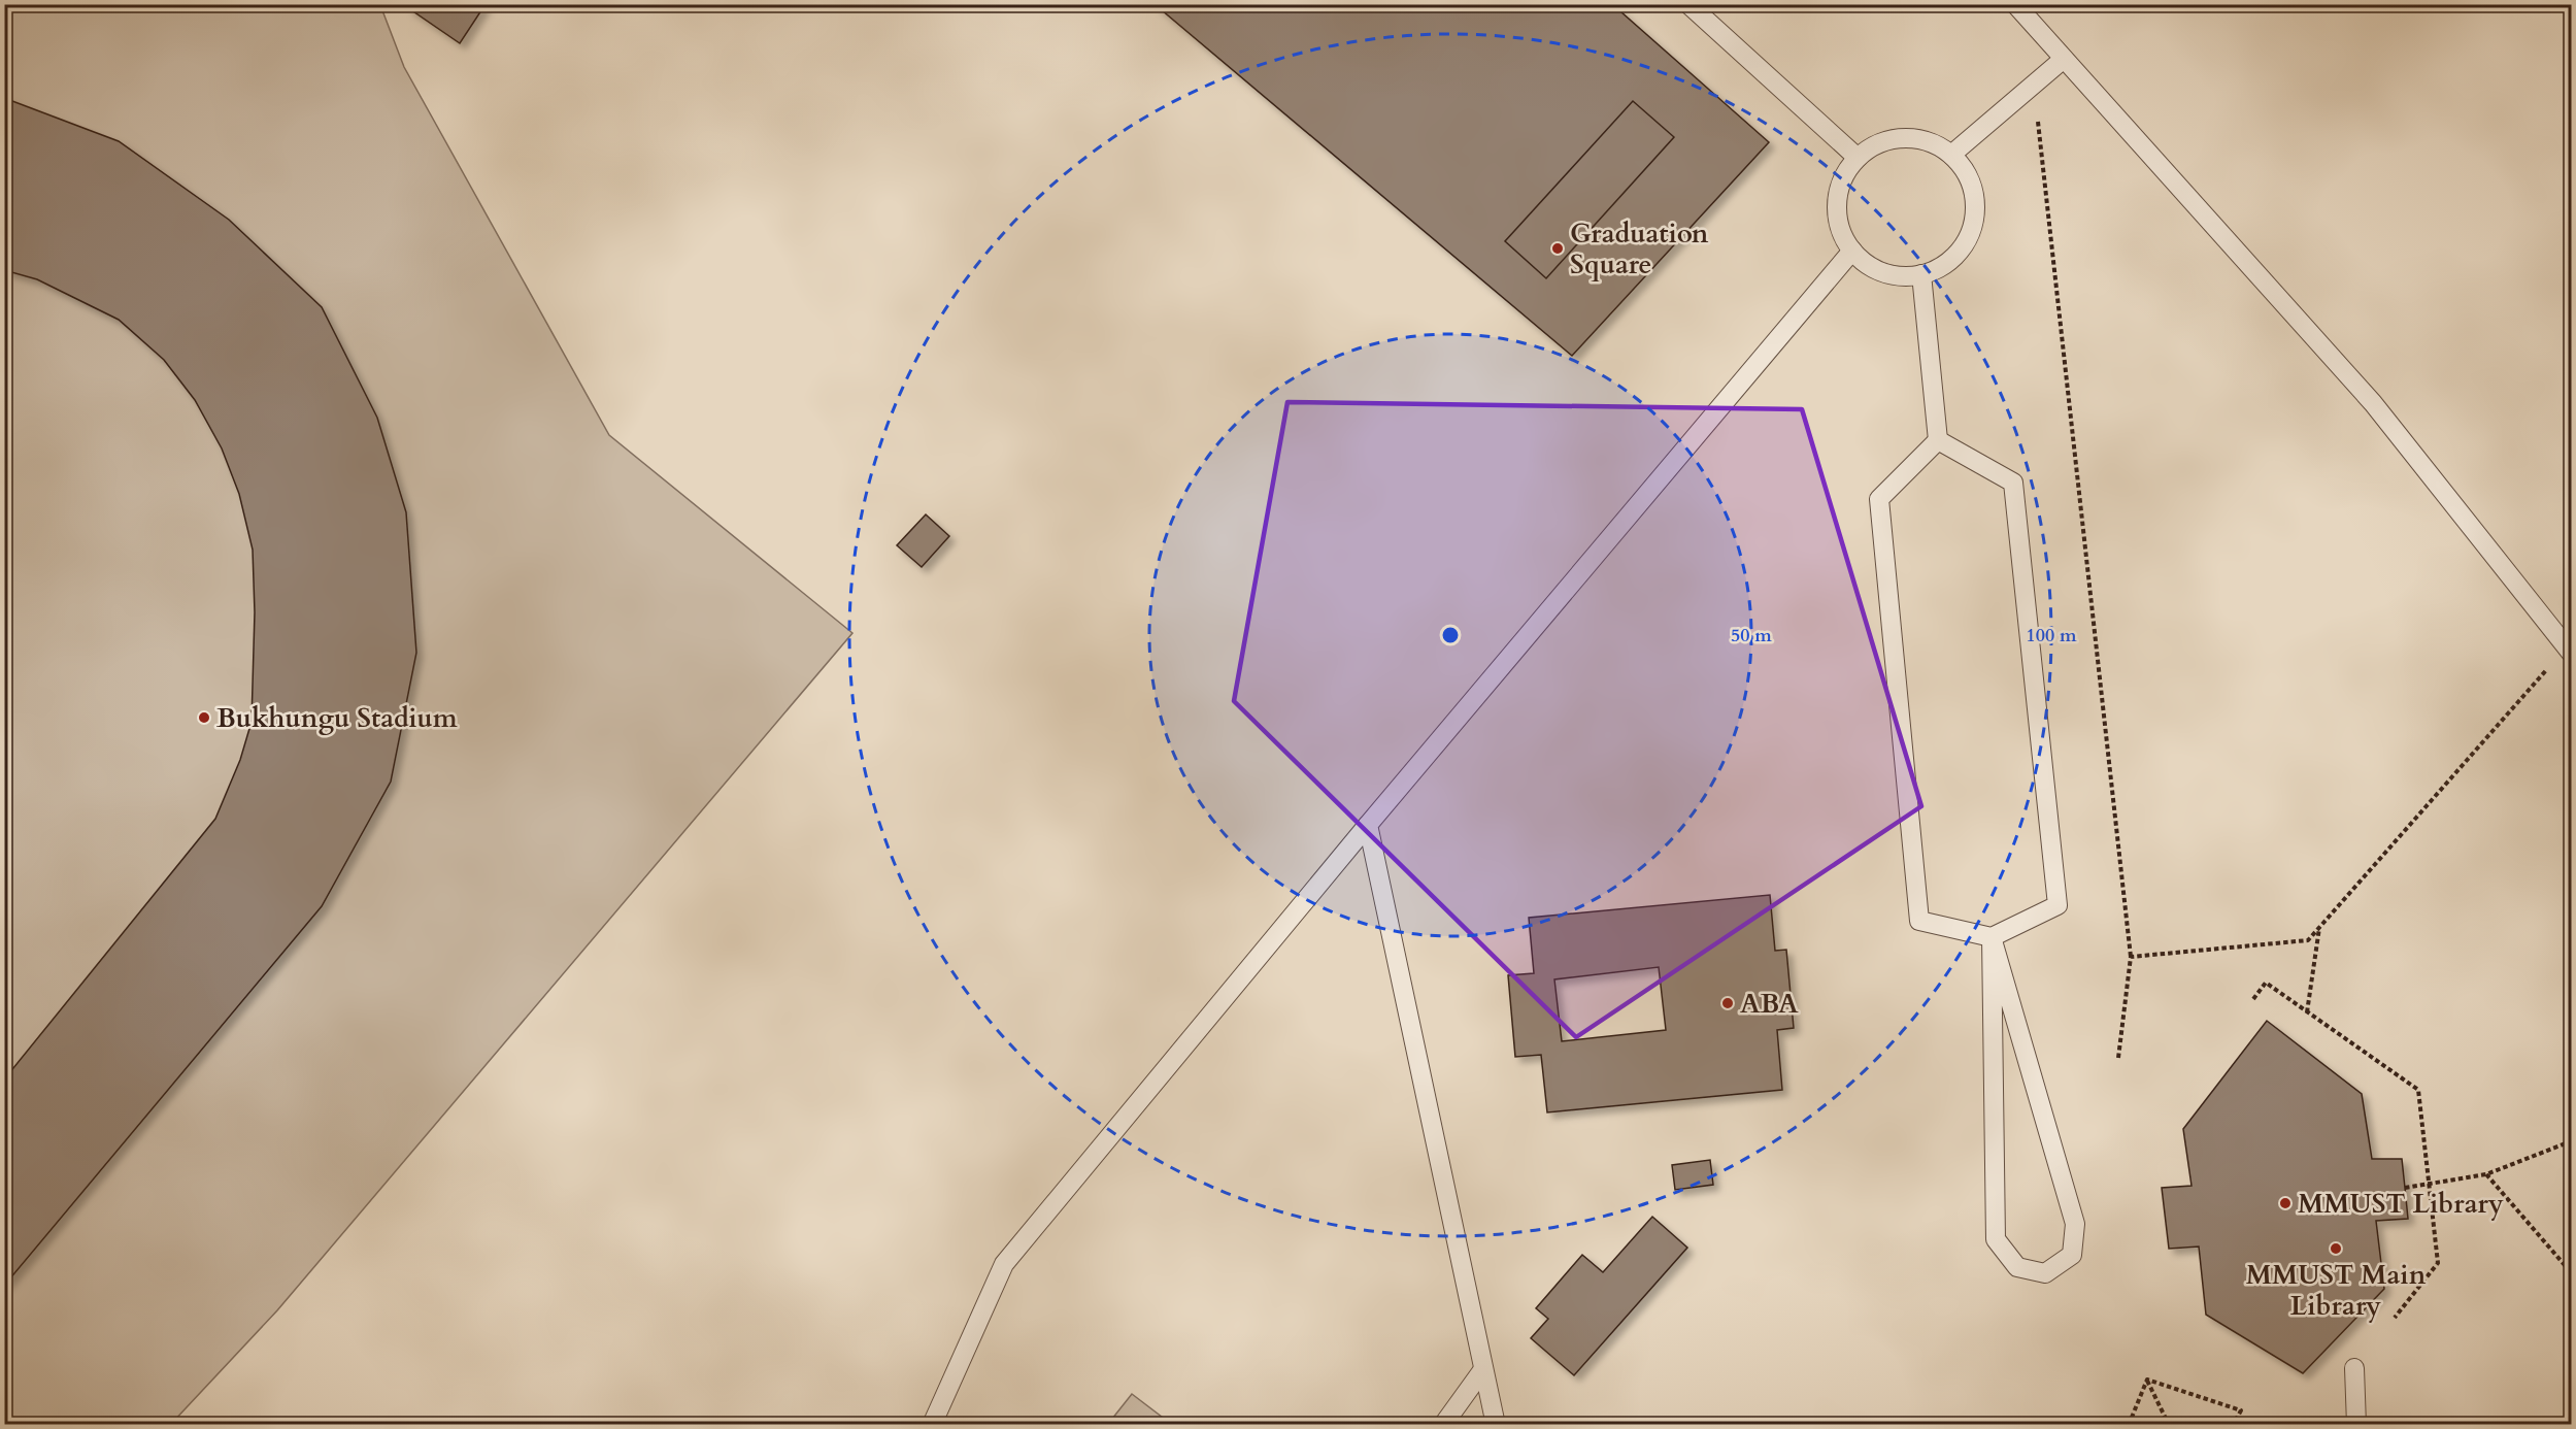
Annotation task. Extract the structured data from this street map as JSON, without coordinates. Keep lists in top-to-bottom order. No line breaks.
{"places":["Graduation Square","Bukhungu Stadium","ABA","MMUST Library","MMUST Main Library"],"rings":["50 m","100 m"]}
